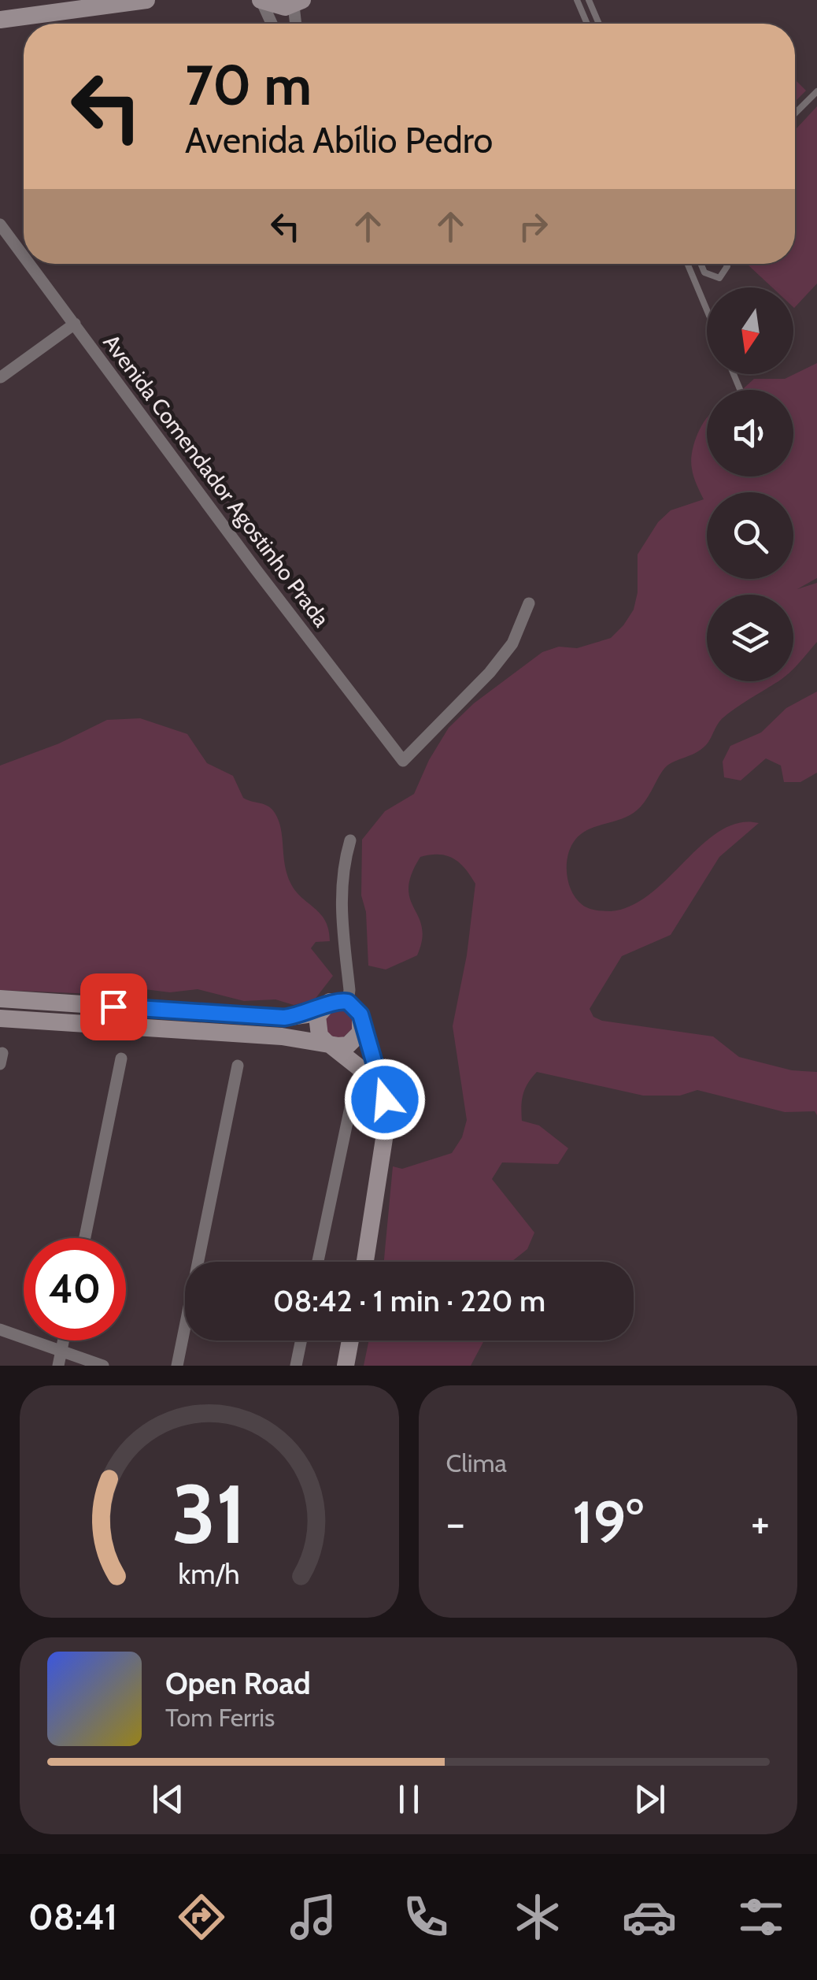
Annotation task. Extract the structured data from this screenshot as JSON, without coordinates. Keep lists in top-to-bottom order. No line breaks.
{"streets":{"street":["Avenida Comendador Agostinho Prada"]},"north":"bottom","page":{"turn":["70 m","Avenida Abílio Pedro"],"limit":"40","trip":"08:42 · 1 min · 220 m","tile":"Clima","heat":["−","19°","+"],"song":["Open Road","Tom Ferris"],"tabs":"08:41","gauge":["31","km/h"]}}
